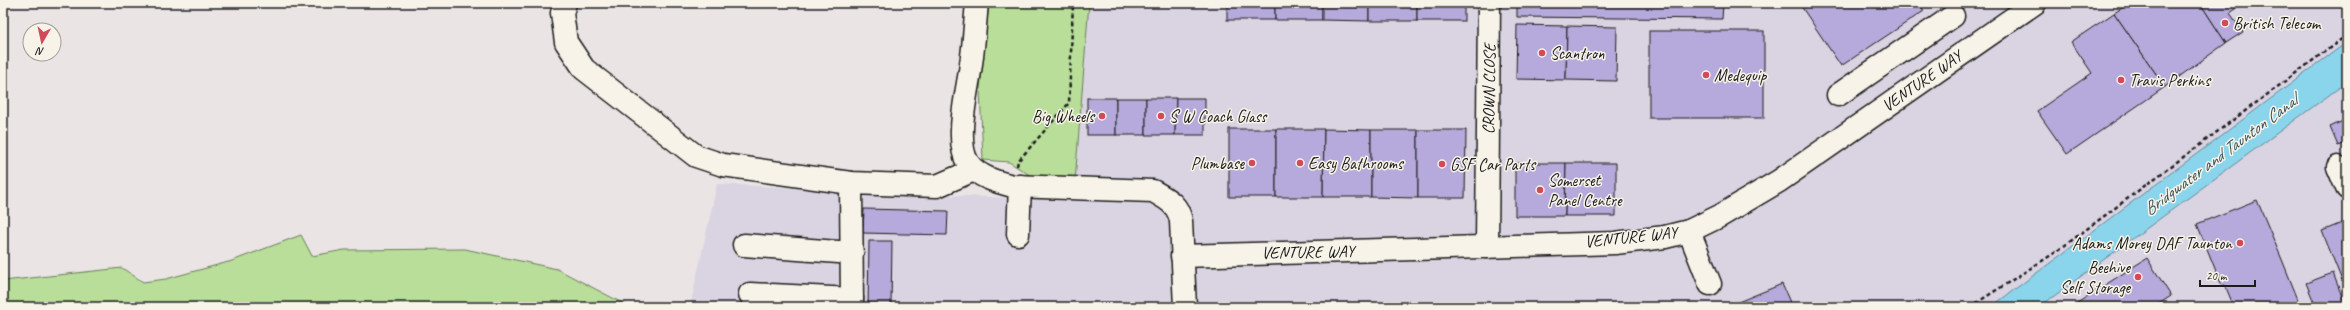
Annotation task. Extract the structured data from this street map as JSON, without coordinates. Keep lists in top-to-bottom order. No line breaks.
{"streets":{"street":["VENTURE WAY","CROWN CLOSE"]},"crossings":[["VENTURE WAY","CROWN CLOSE"]],"water":["Bridgwater and Taunton Canal"],"places":["British Telecom","Scantron","Medequip","Travis Perkins","Big Wheels","S W Coach Glass","Plumbase","Easy Bathrooms","GSF Car Parts","Somerset Panel Centre","Adams Morey DAF Taunton","Beehive Self Storage"],"scale_bar":"20 m","north":"bottom"}
